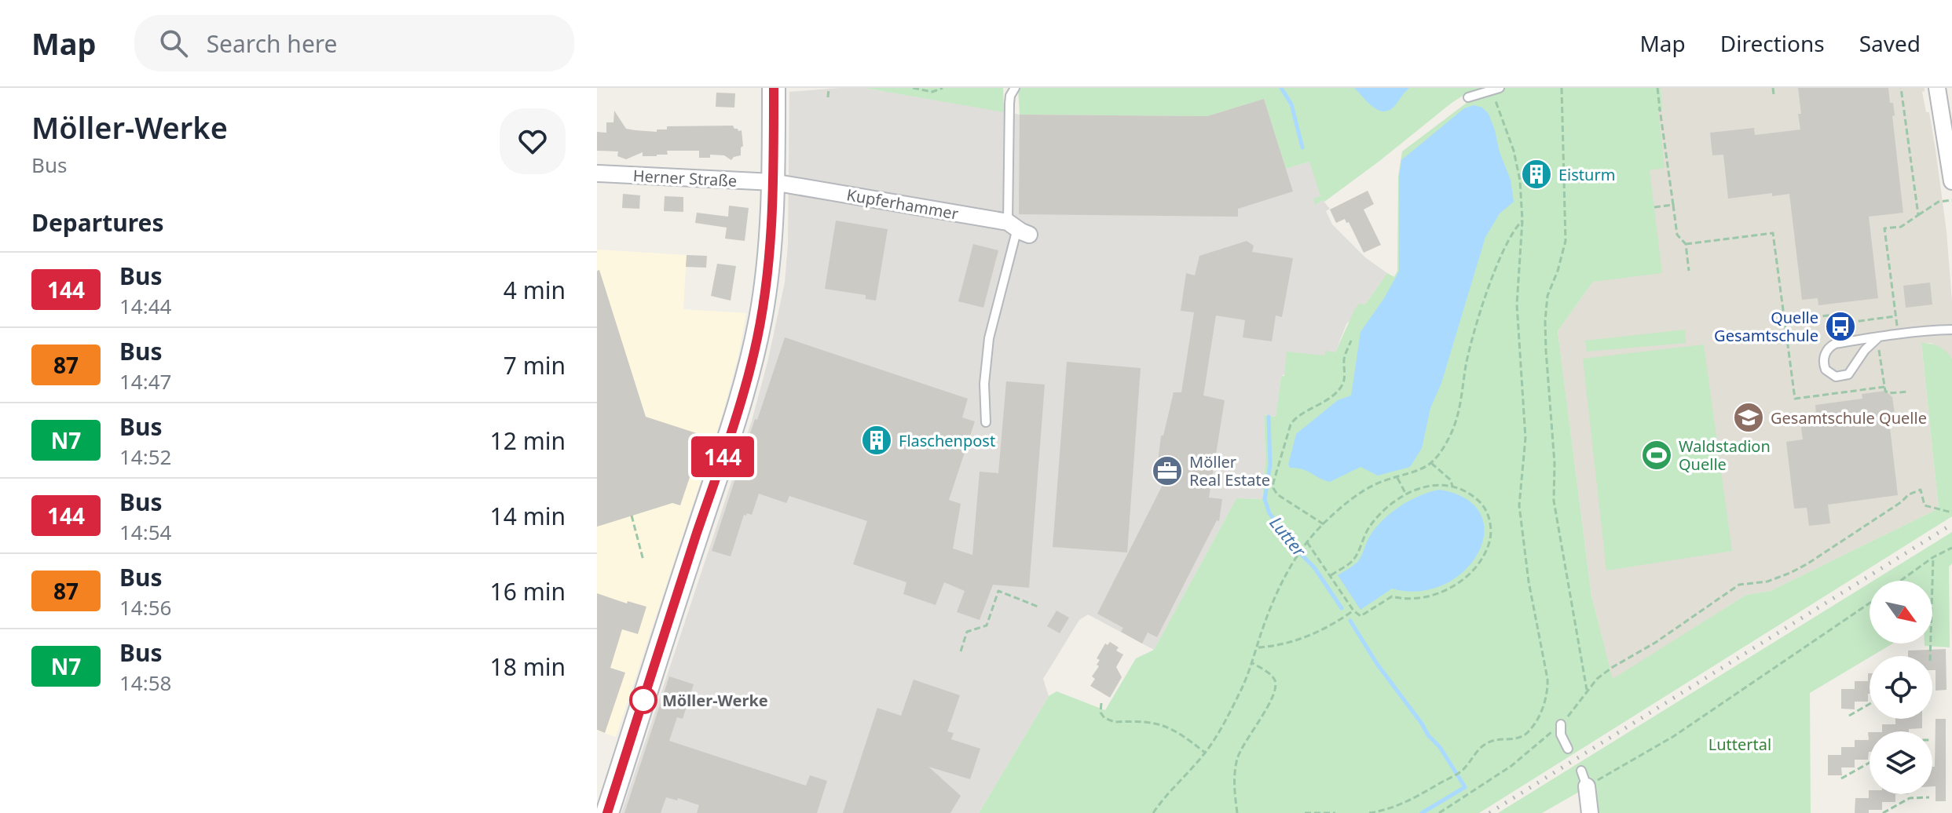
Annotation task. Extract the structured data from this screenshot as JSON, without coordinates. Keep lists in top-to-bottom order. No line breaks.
{"streets":{"street":["Herner Straße","Kupferhammer"]},"crossings":[["Herner Straße","Kupferhammer"]],"water":["Lutter"],"parks":["Luttertal"],"places":{"building":["Eisturm","Flaschenpost"],"bus stop":["Quelle Gesamtschule"],"school or university":["Gesamtschule Quelle"],"sports":["Waldstadion Quelle"],"office":["Möller Real Estate"],"other":["Möller-Werke"]},"lines":["bus line 144"],"north":"bottom right","page":{"header":"Map","search":"Search here","nav":["Map","Directions","Saved"],"heading":[["Möller-Werke","Bus"],"Departures"],"on_map":"144","list":[{"mark":"144","name":"Bus","note":"14:44","value":"4 min"},{"mark":"87","name":"Bus","note":"14:47","value":"7 min"},{"mark":"N7","name":"Bus","note":"14:52","value":"12 min"},{"mark":"144","name":"Bus","note":"14:54","value":"14 min"},{"mark":"87","name":"Bus","note":"14:56","value":"16 min"},{"mark":"N7","name":"Bus","note":"14:58","value":"18 min"}]}}
